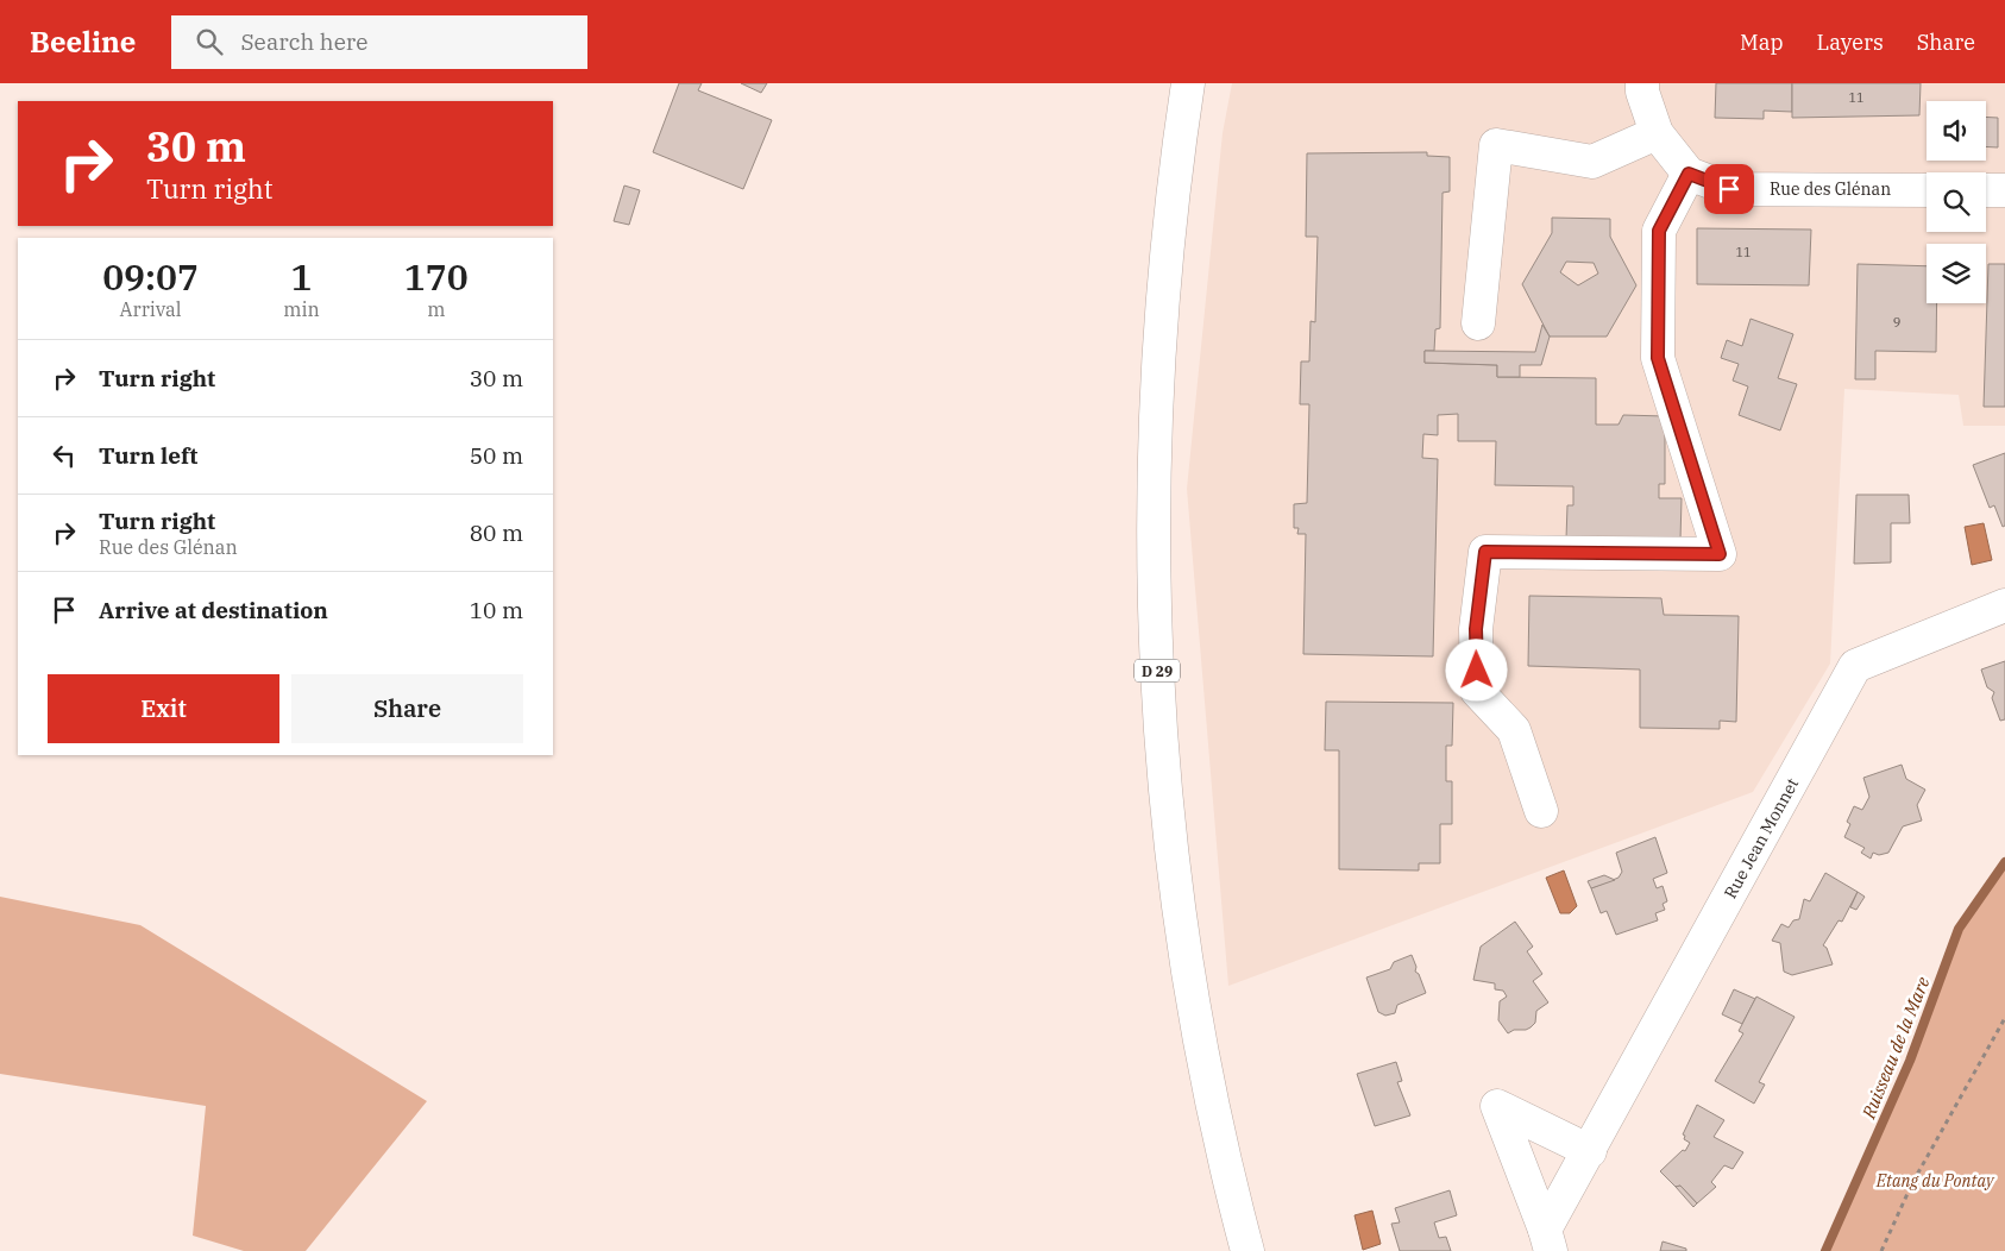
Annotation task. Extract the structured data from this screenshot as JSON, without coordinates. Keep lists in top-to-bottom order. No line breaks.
{"streets":{"street":["Rue des Glénan","D 29","Rue Jean Monnet"]},"water":["Ruisseau de la Mare"],"parks":["Etang du Pontay"],"house_numbers":["11","11","9"],"page":{"header":"Beeline","search":"Search here","nav":["Map","Layers","Share"],"turn":["30 m","Turn right"],"eta":["09:07","Arrival","1","min","170","m"],"list":[{"name":"Turn right","value":"30 m"},{"name":"Turn left","value":"50 m"},{"name":"Turn right","note":"Rue des Glénan","value":"80 m"},{"name":"Arrive at destination","value":"10 m"}],"buttons":["Exit","Share"]}}
